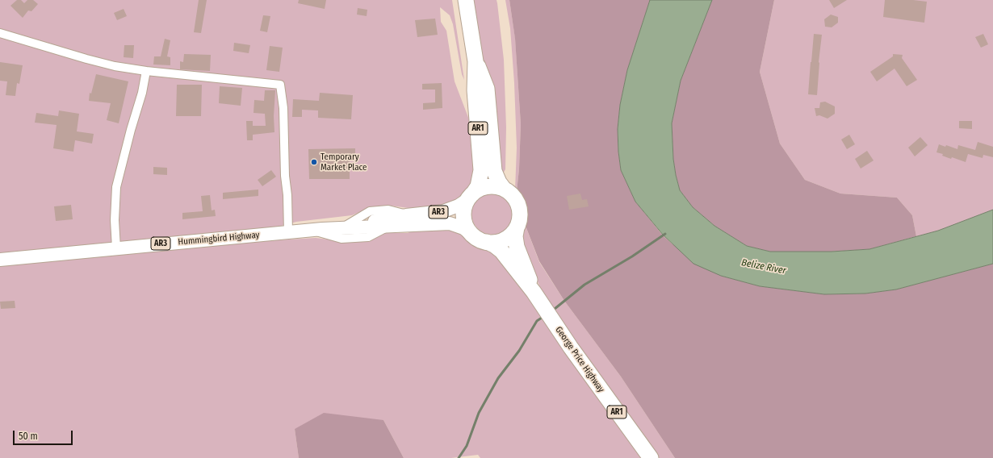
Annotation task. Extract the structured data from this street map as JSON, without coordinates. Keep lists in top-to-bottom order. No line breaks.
{"streets":{"highway":["AR1","George Price Highway"],"main road":["AR3","Hummingbird Highway"]},"crossings":[["AR1","Hummingbird Highway"],["AR1","George Price Highway"],["Hummingbird Highway","George Price Highway"]],"water":["Belize River"],"places":["Temporary Market Place"],"scale_bar":"50 m"}
